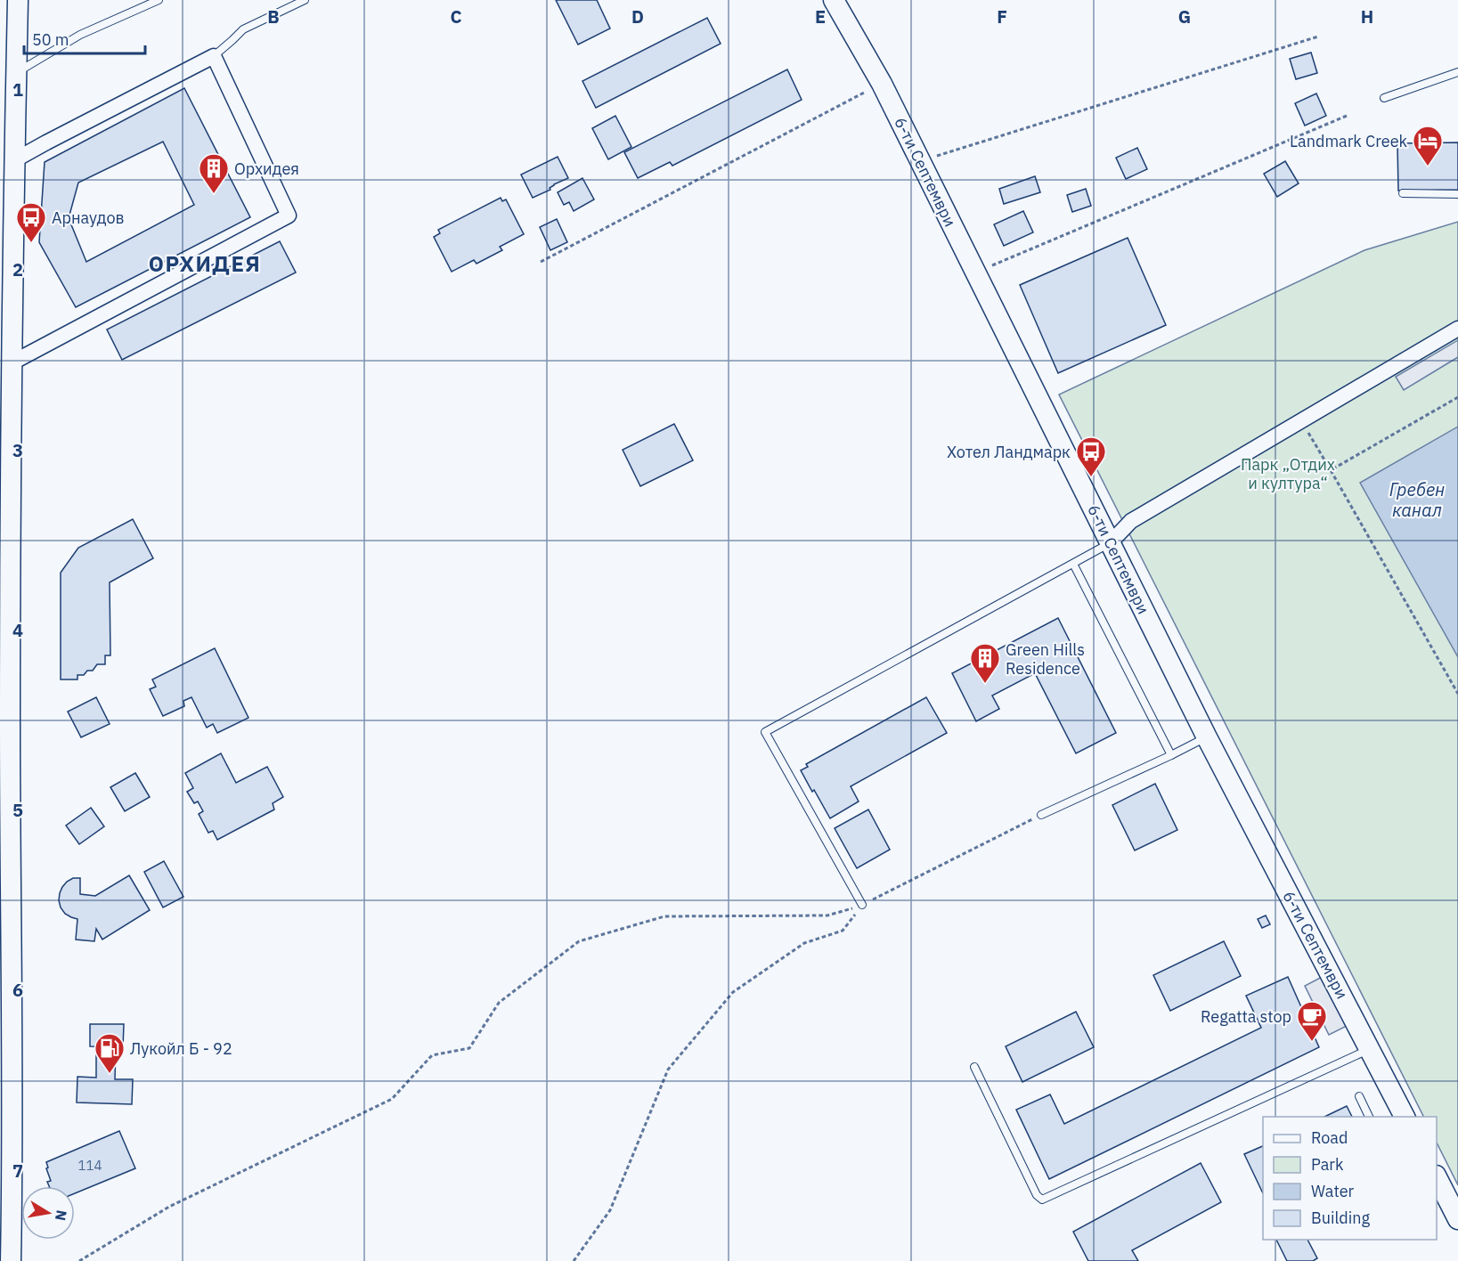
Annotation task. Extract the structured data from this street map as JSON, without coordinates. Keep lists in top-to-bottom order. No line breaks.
{"streets":{"street":["6-ти Септември"]},"districts":["ОРХИДЕЯ"],"water":["Гребен канал"],"parks":["Парк „Отдих и култура“"],"places":{"hotel":["Landmark Creek"],"building":["Орхидея","Green Hills Residence"],"bus stop":["Арнаудов","Хотел Ландмарк"],"cafe":["Regatta stop"],"fuel station":["Лукойл Б - 92"]},"house_numbers":["114"],"legend":["Road","Park","Water","Building"],"scale_bar":"50 m","north":"right","grid":{"columns":["B","C","D","E","F","G","H"],"rows":["1","2","3","4","5","6","7"]}}
